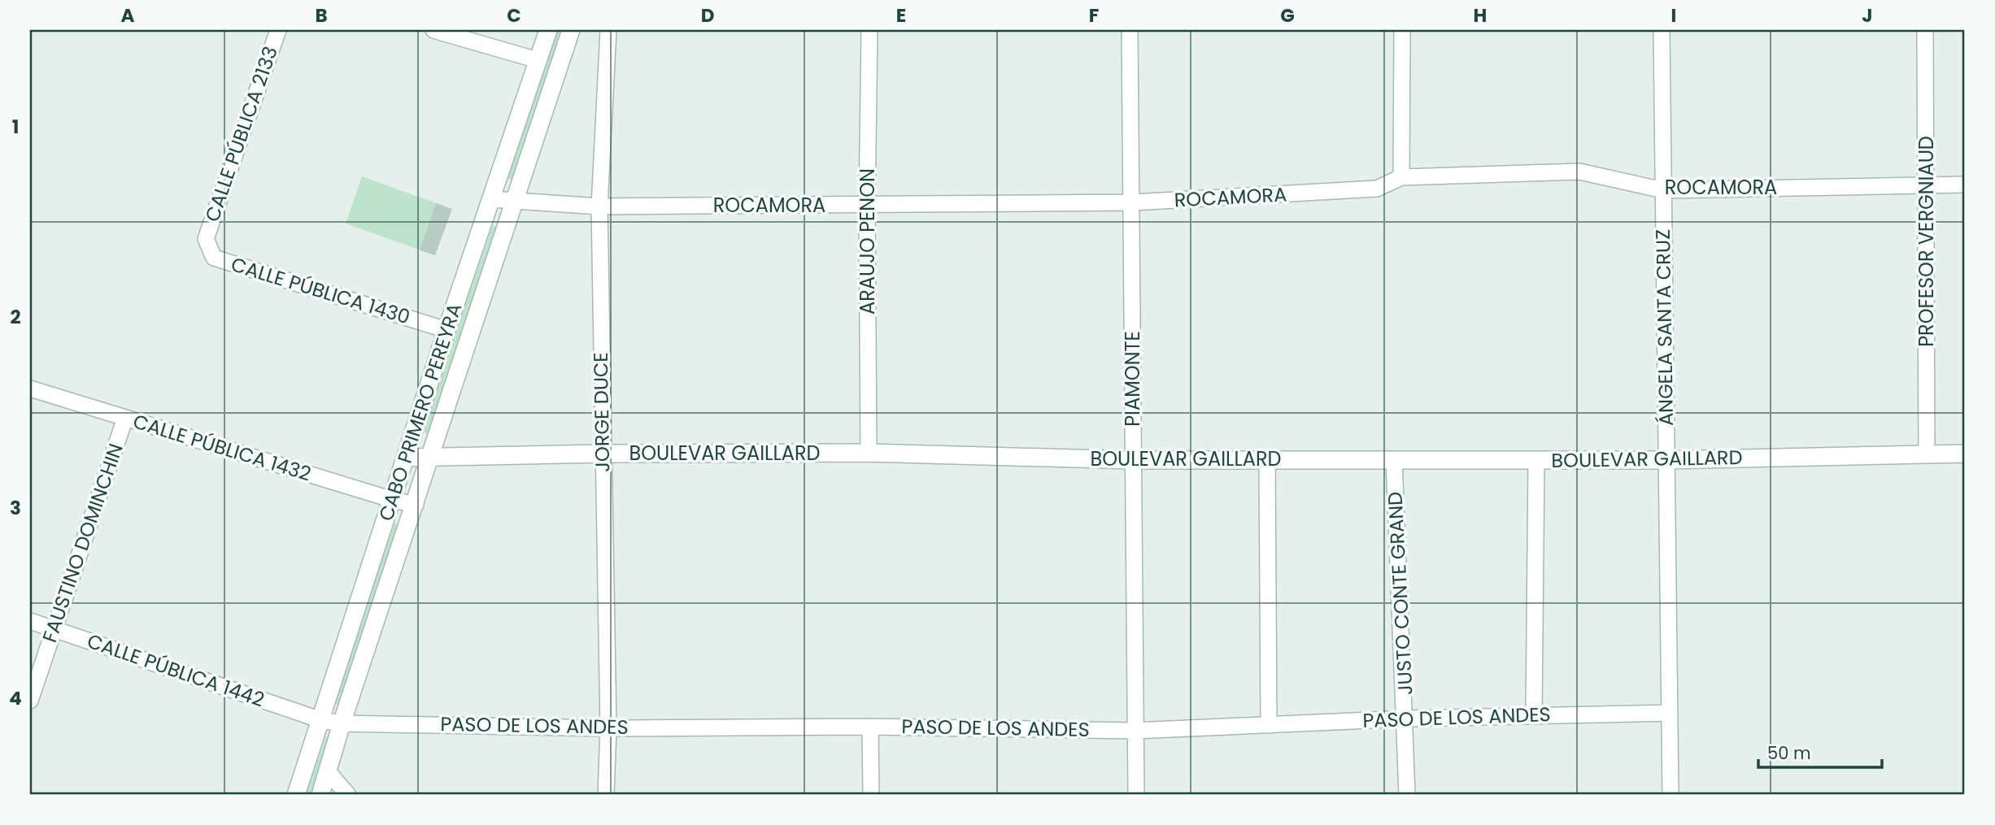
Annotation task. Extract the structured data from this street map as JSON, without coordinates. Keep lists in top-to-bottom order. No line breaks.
{"streets":{"street":["CALLE PÚBLICA 2133","ROCAMORA","ARAUJO PENON","PROFESOR VERGNIAUD","CALLE PÚBLICA 1430","ÁNGELA SANTA CRUZ","PIAMONTE","CABO PRIMERO PEREYRA","JORGE DUCE","CALLE PÚBLICA 1432","BOULEVAR GAILLARD","FAUSTINO DOMINCHIN","JUSTO CONTE GRAND","CALLE PÚBLICA 1442","PASO DE LOS ANDES"]},"crossings":[["CALLE PÚBLICA 2133","CALLE PÚBLICA 1430"],["ROCAMORA","ARAUJO PENON"],["ROCAMORA","PROFESOR VERGNIAUD"],["ROCAMORA","ÁNGELA SANTA CRUZ"],["ROCAMORA","PIAMONTE"],["ROCAMORA","CABO PRIMERO PEREYRA"],["ROCAMORA","JORGE DUCE"],["ARAUJO PENON","BOULEVAR GAILLARD"],["PROFESOR VERGNIAUD","BOULEVAR GAILLARD"],["CALLE PÚBLICA 1430","CABO PRIMERO PEREYRA"],["ÁNGELA SANTA CRUZ","BOULEVAR GAILLARD"],["ÁNGELA SANTA CRUZ","PASO DE LOS ANDES"],["PIAMONTE","BOULEVAR GAILLARD"],["PIAMONTE","PASO DE LOS ANDES"],["CABO PRIMERO PEREYRA","CALLE PÚBLICA 1432"],["CABO PRIMERO PEREYRA","BOULEVAR GAILLARD"],["CABO PRIMERO PEREYRA","CALLE PÚBLICA 1442"],["CABO PRIMERO PEREYRA","PASO DE LOS ANDES"],["JORGE DUCE","BOULEVAR GAILLARD"],["JORGE DUCE","PASO DE LOS ANDES"],["CALLE PÚBLICA 1432","FAUSTINO DOMINCHIN"],["BOULEVAR GAILLARD","JUSTO CONTE GRAND"],["FAUSTINO DOMINCHIN","CALLE PÚBLICA 1442"],["JUSTO CONTE GRAND","PASO DE LOS ANDES"],["CALLE PÚBLICA 1442","PASO DE LOS ANDES"]],"scale_bar":"50 m","grid":{"columns":["A","B","C","D","E","F","G","H","I","J"],"rows":["1","2","3","4"]}}
